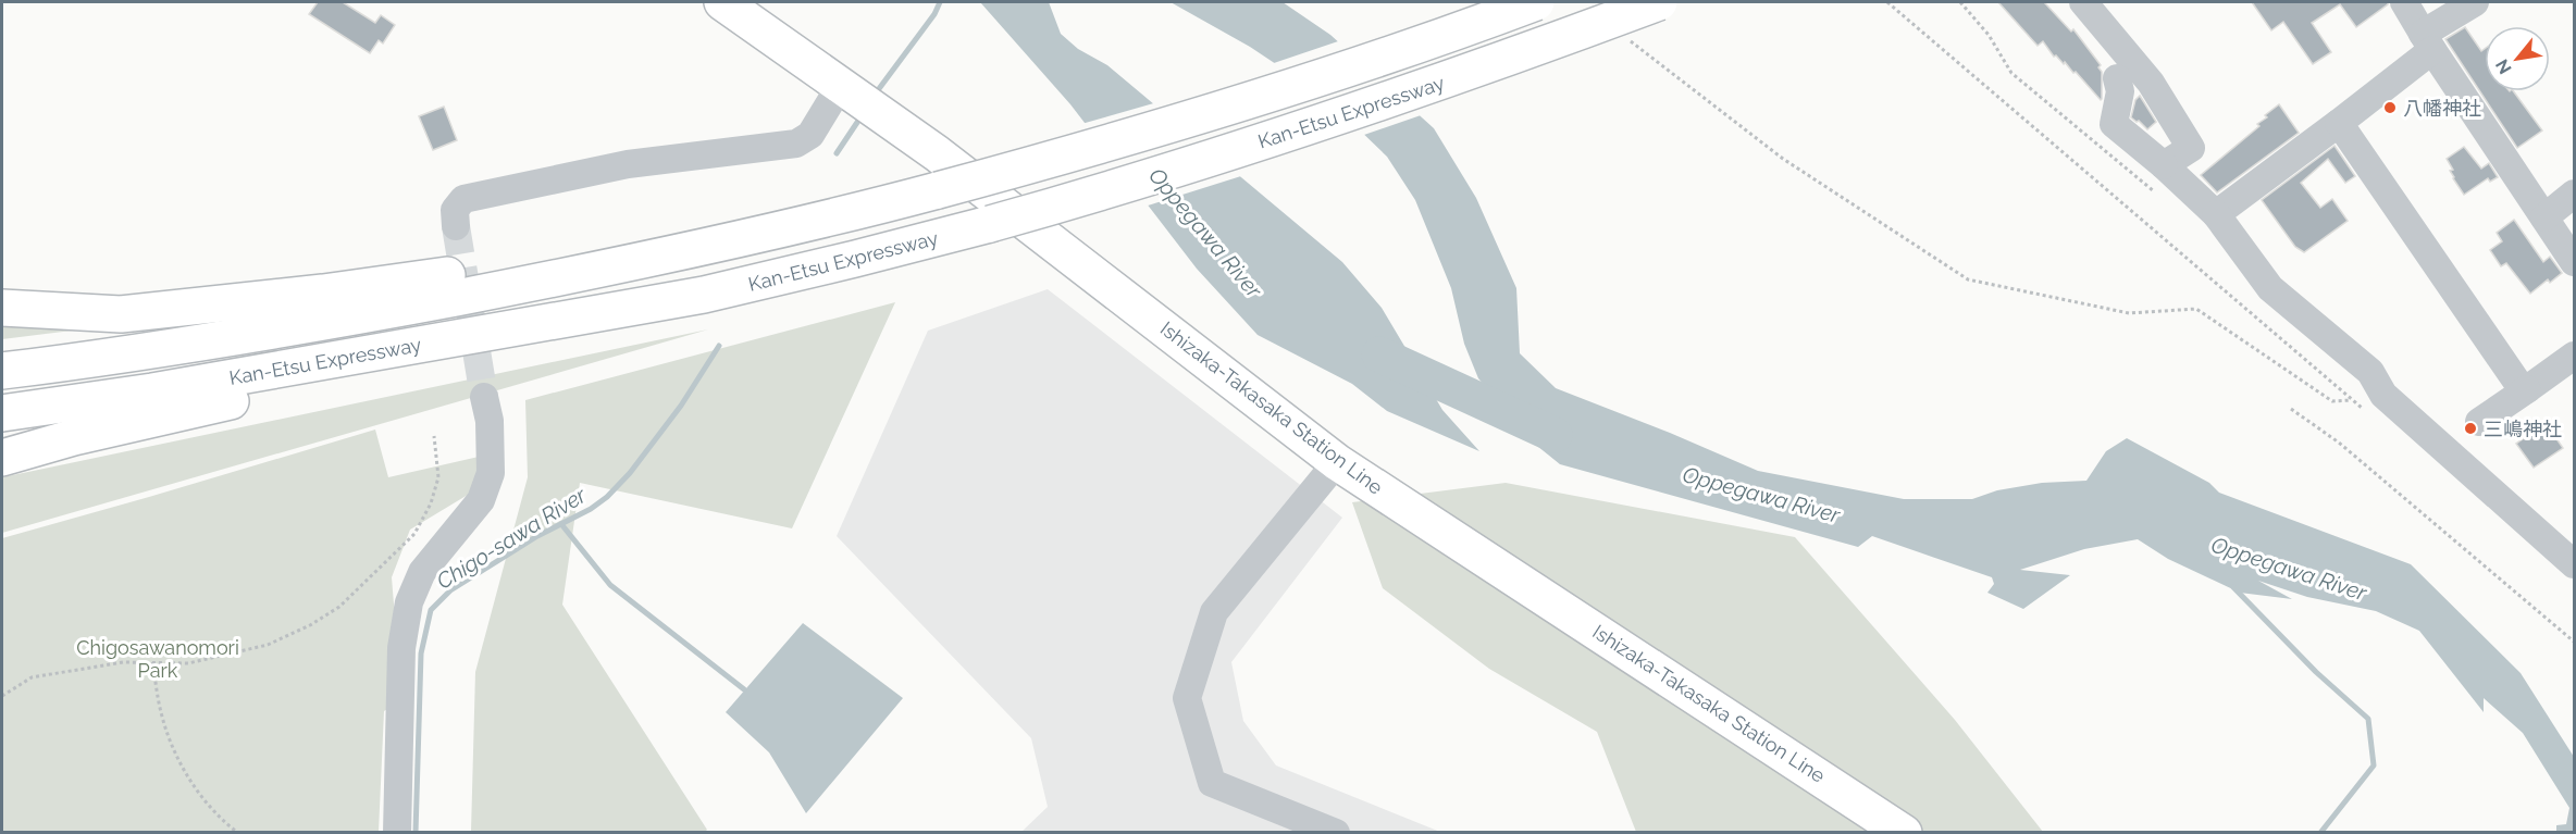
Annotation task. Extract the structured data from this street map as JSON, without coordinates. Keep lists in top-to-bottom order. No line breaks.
{"streets":{"main road":["Kan-Etsu Expressway","Ishizaka-Takasaka Station Line"]},"water":["Oppegawa River","Chigo-sawa River"],"parks":["Chigosawanomori Park"],"places":["八幡神社","三嶋神社"],"north":"bottom left"}
